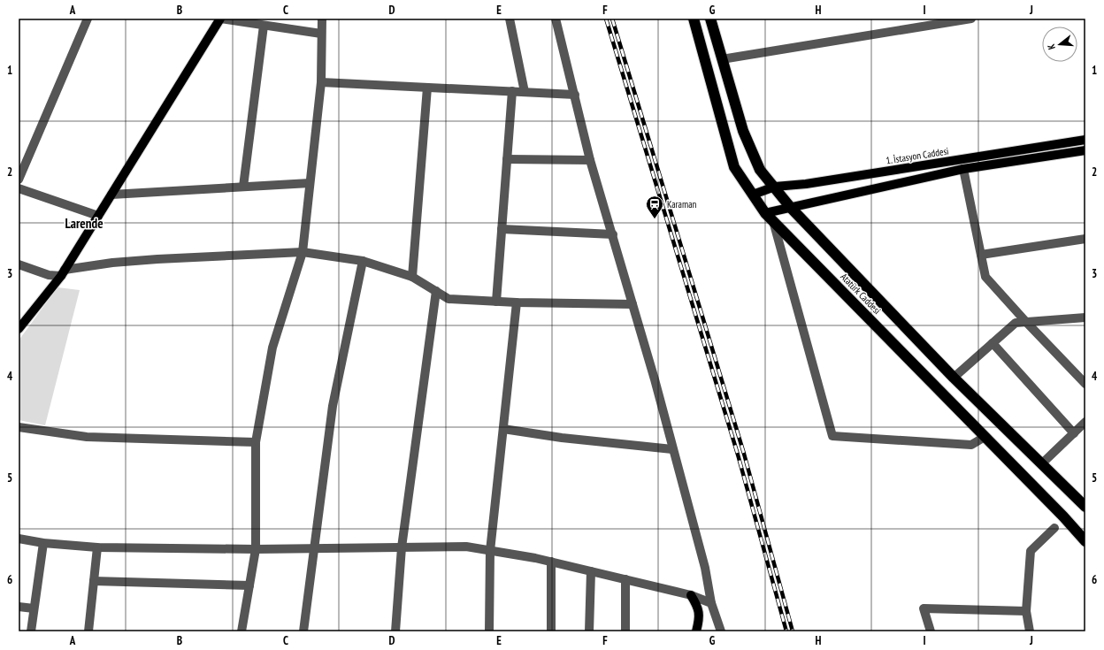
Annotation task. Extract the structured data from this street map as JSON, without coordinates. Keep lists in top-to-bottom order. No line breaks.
{"streets":{"highway":["Atatürk Caddesi"],"main road":["1. İstasyon Caddesi"]},"crossings":[["1. İstasyon Caddesi","Atatürk Caddesi"]],"districts":["Larende"],"places":{"station":["Karaman"]},"north":"left","grid":{"columns":["A","B","C","D","E","F","G","H","I","J"],"rows":["1","2","3","4","5","6"]}}
